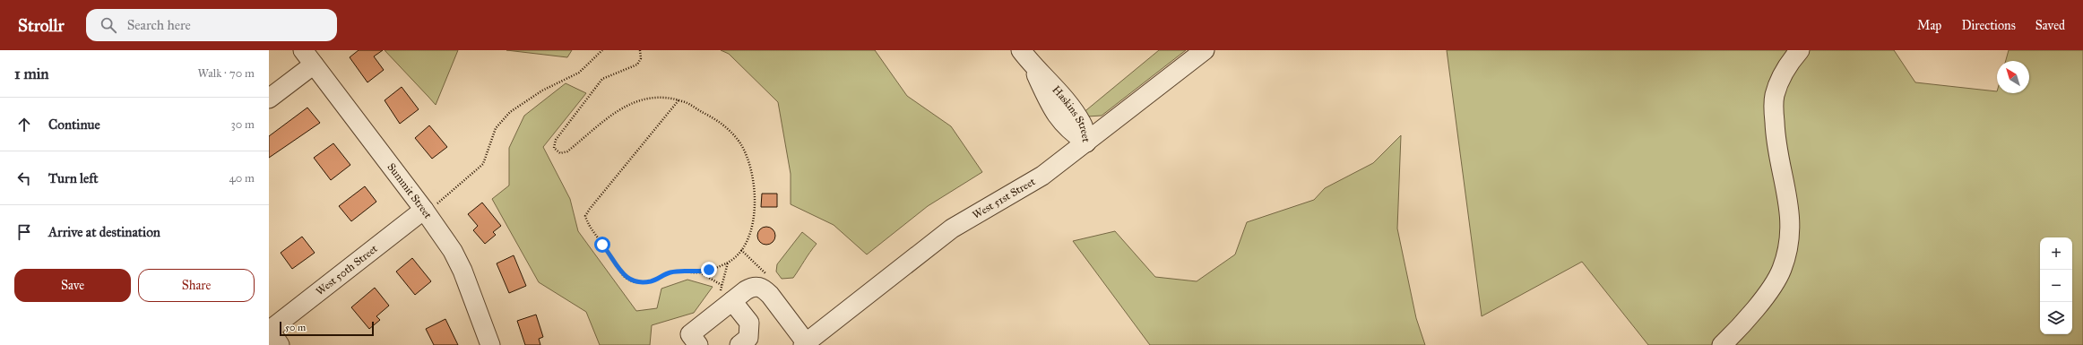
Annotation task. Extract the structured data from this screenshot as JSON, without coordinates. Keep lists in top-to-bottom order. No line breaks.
{"streets":{"street":["Haskins Street","Summit Street","West 51st Street","West 50th Street"]},"crossings":[["Haskins Street","West 51st Street"],["Summit Street","West 50th Street"]],"scale_bar":"50 m","north":"top left","page":{"header":"Strollr","search":"Search here","nav":["Map","Directions","Saved"],"heading":["1 min","Walk · 70 m"],"list":[["Continue","30 m"],["Turn left","40 m"],"Arrive at destination"],"map_buttons":["+","−"],"buttons":["Save","Share"],"scale":"50 m"}}
